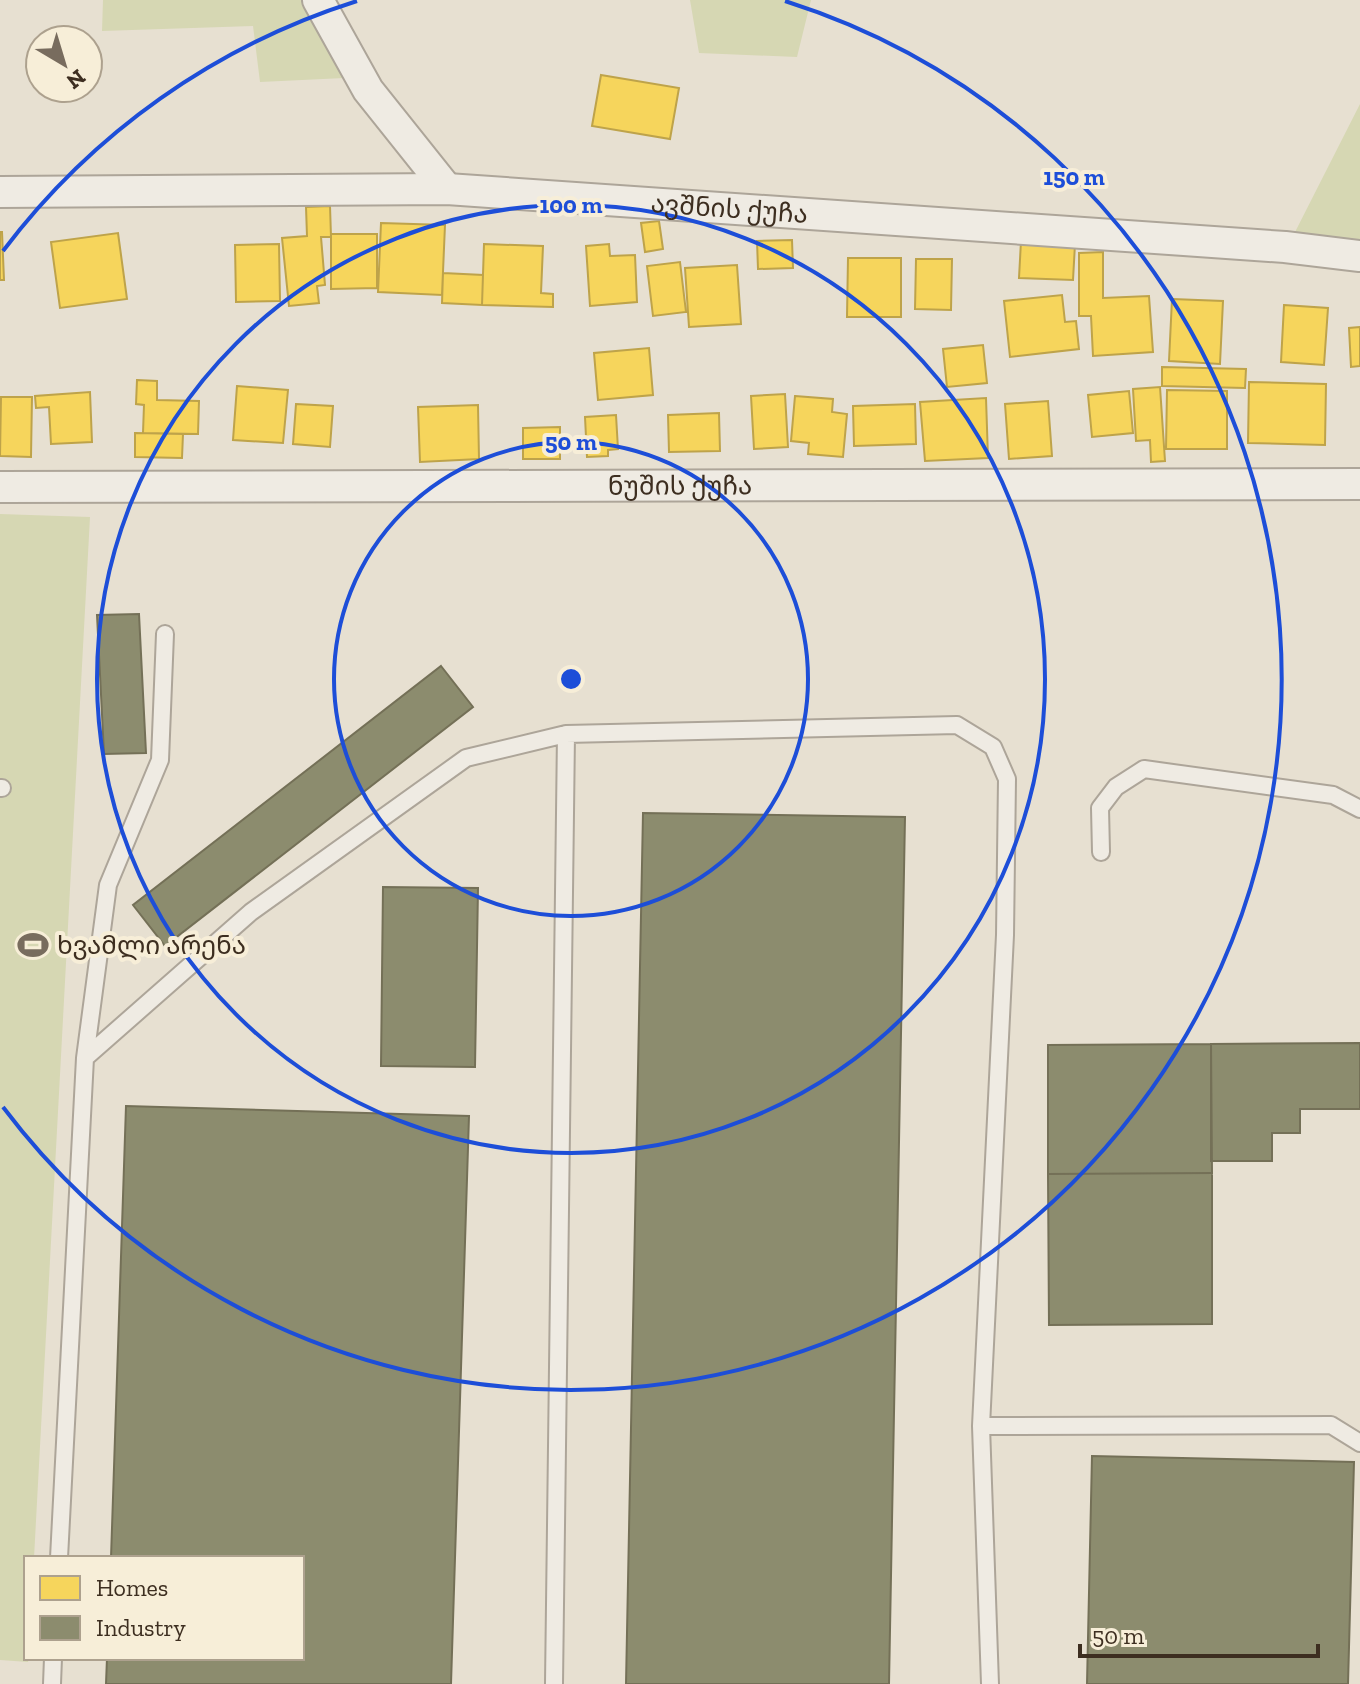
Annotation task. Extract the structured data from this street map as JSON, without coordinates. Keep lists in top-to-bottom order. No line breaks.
{"streets":{"street":["ავშნის ქუჩა","ნუშის ქუჩა"]},"places":{"sports":["ხვამლი არენა"]},"legend":["Homes","Industry"],"scale_bar":"50 m","north":"bottom right","rings":["150 m","100 m","50 m"]}
